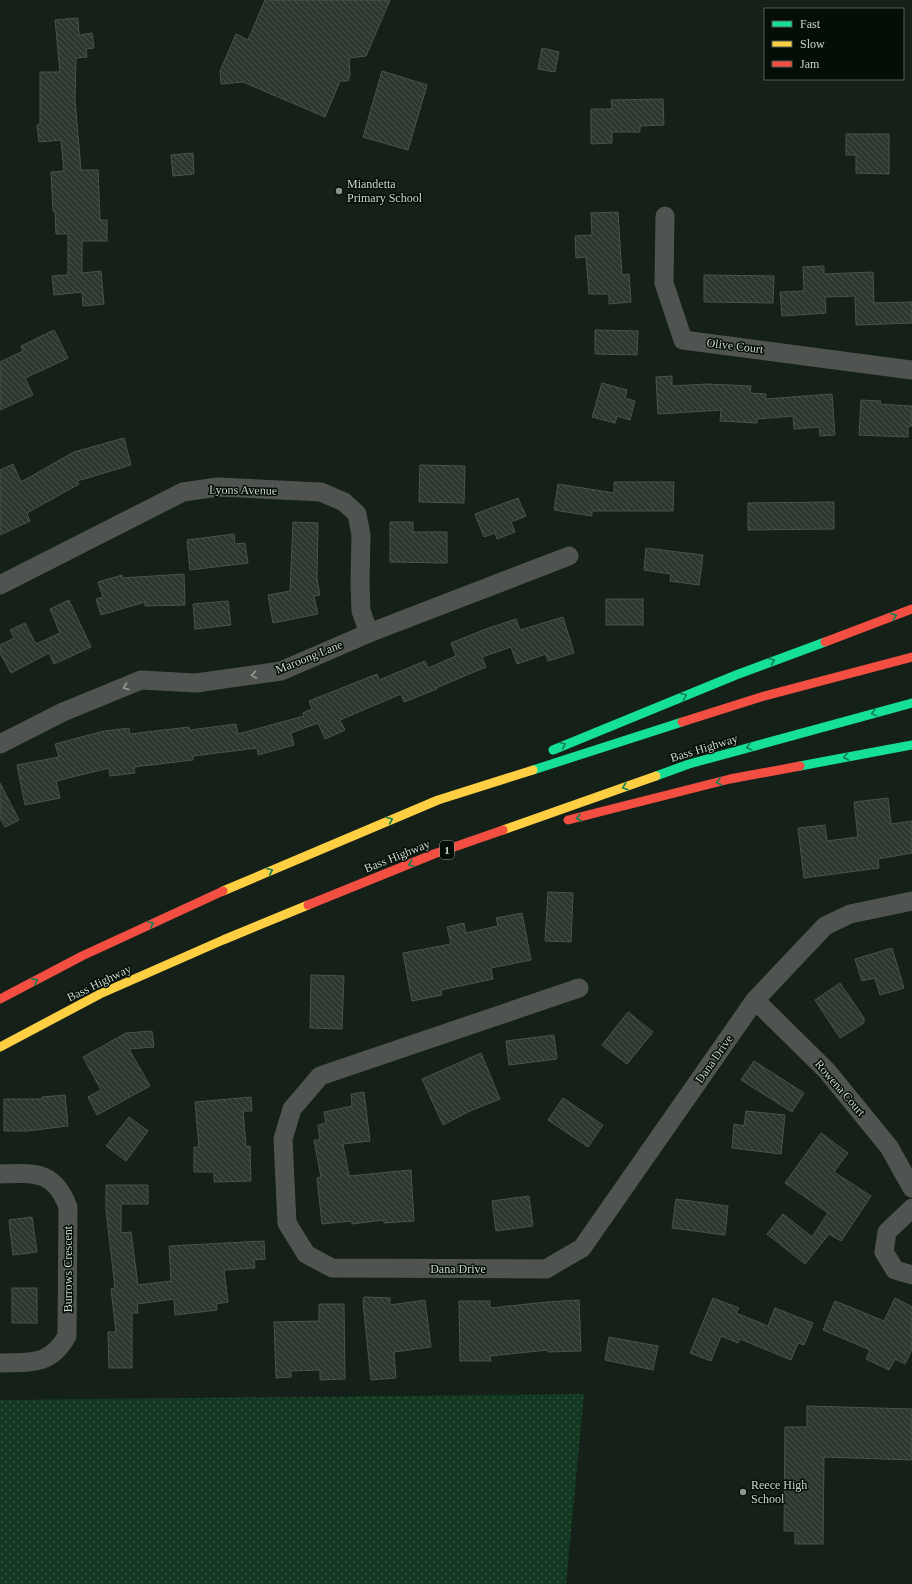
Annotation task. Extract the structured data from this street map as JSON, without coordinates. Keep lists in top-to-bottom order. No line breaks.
{"streets":{"highway":["Bass Highway","1"],"street":["Olive Court","Lyons Avenue","Maroong Lane","Dana Drive","Rowena Court","Burrows Crescent"]},"crossings":[["Lyons Avenue","Maroong Lane"],["Dana Drive","Rowena Court"]],"one_way":["Maroong Lane"],"places":["Miandetta Primary School","Reece High School"],"legend":["Fast","Slow","Jam"]}
